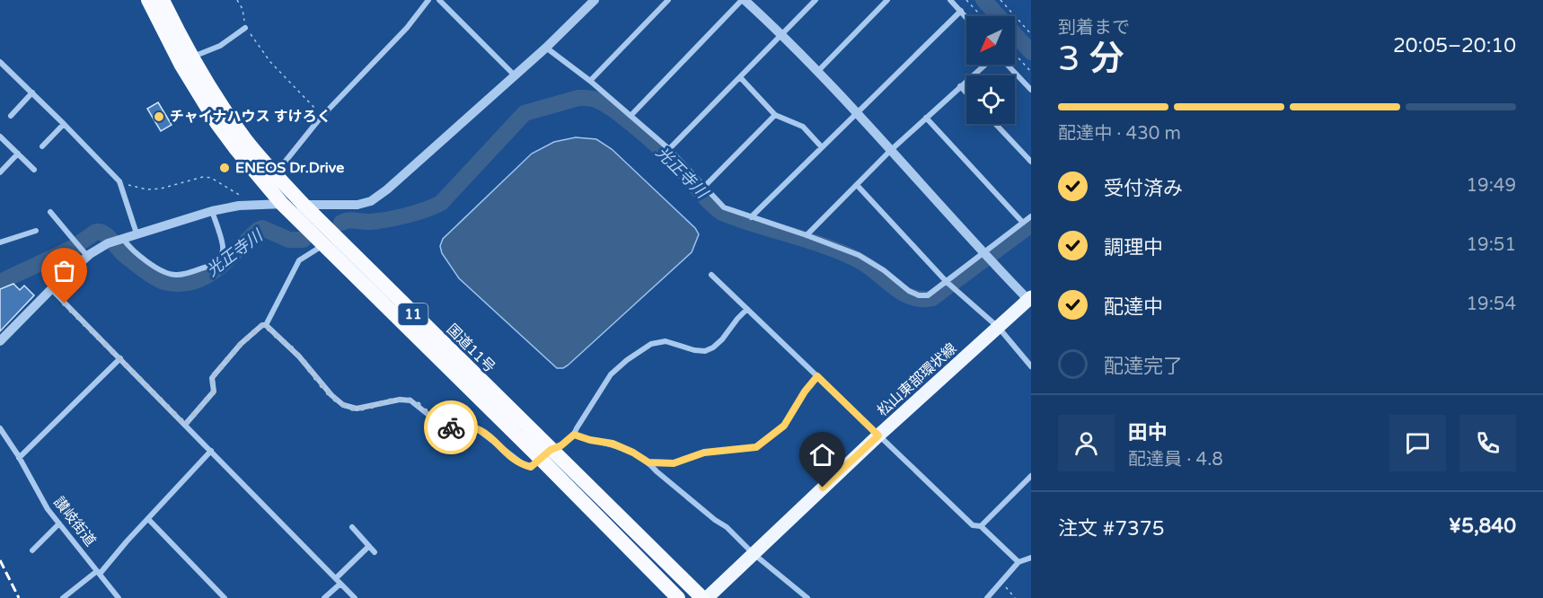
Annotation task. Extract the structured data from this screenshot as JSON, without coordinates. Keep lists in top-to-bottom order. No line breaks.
{"streets":{"highway":["11","国道11号"],"main road":["松山東部環状線"],"street":["讃岐街道"]},"water":["光正寺川"],"places":["チャイナハウス すけろく","ENEOS Dr.Drive"],"north":"bottom left","page":{"heading":["3 分","到着まで","20:05–20:10"],"panel":["田中","配達員 · 4.8","注文 #7375","¥5,840"],"bar":"配達中 · 430 m","list":[["受付済み","19:49"],["調理中","19:51"],["配達中","19:54"],"配達完了"]}}
